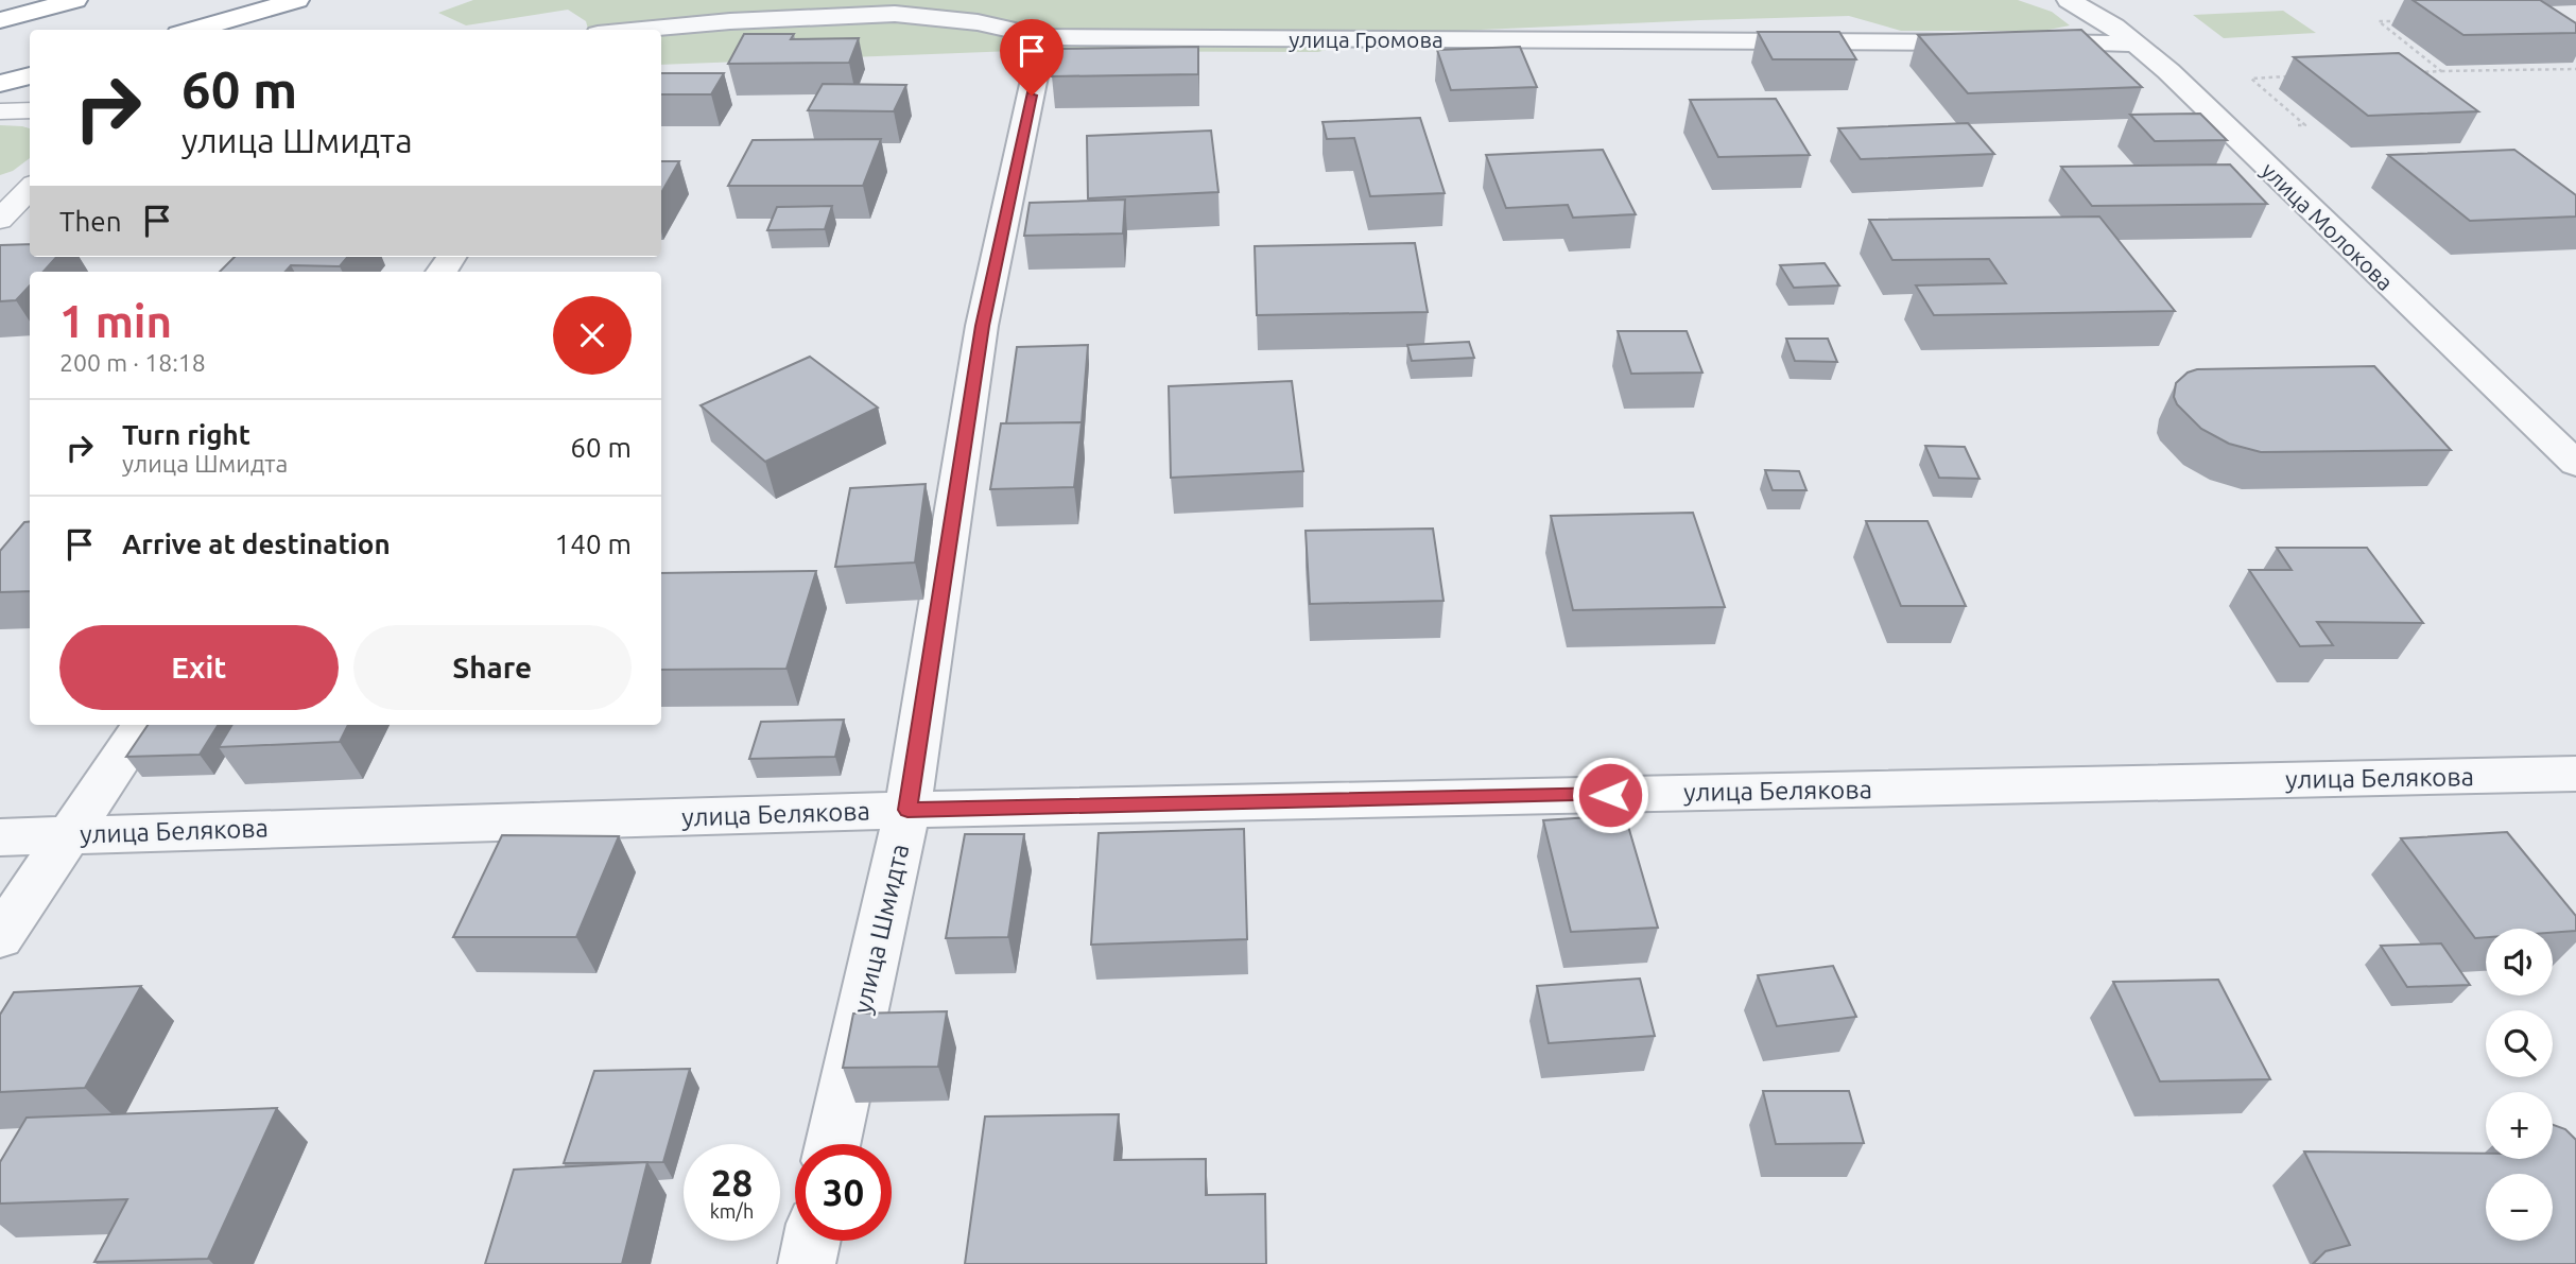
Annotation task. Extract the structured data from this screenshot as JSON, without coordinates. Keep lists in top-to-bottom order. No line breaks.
{"streets":{"street":["улица Громова","улица Молокова","улица Белякова","улица Шмидта"]},"crossings":[["улица Громова","улица Шмидта"],["улица Белякова","улица Шмидта"]],"page":{"turn":["60 m","улица Шмидта"],"then":"Then","heading":["1 min","200 m · 18:18"],"list":[{"name":"Turn right","note":"улица Шмидта","value":"60 m"},{"name":"Arrive at destination","value":"140 m"}],"buttons":["Exit","Share"],"map_buttons":["+","−"],"speed":"28 km/h","limit":"30"}}
